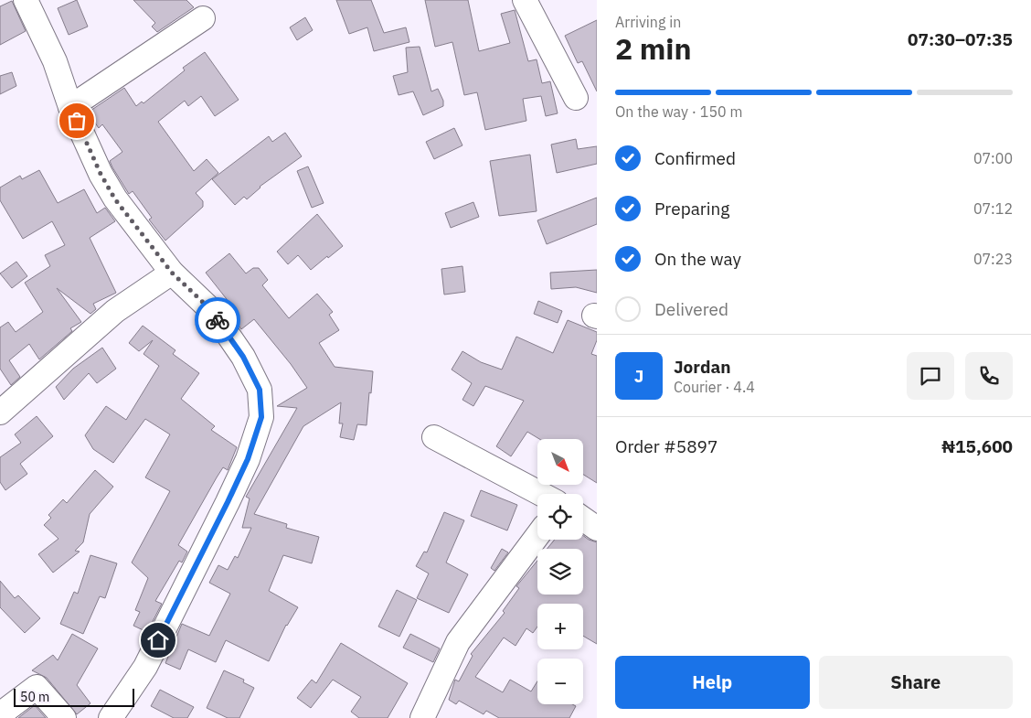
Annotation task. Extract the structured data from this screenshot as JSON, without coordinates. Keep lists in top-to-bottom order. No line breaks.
{"scale_bar":"50 m","north":"bottom right","page":{"heading":["2 min","Arriving in","07:30–07:35"],"panel":["Jordan","Courier · 4.4","Order #5897","₦15,600"],"bar":"On the way · 150 m","list":[["Confirmed","07:00"],["Preparing","07:12"],["On the way","07:23"],"Delivered"],"round":"J","map_buttons":["+","−"],"buttons":["Help","Share"],"scale":"50 m"}}
